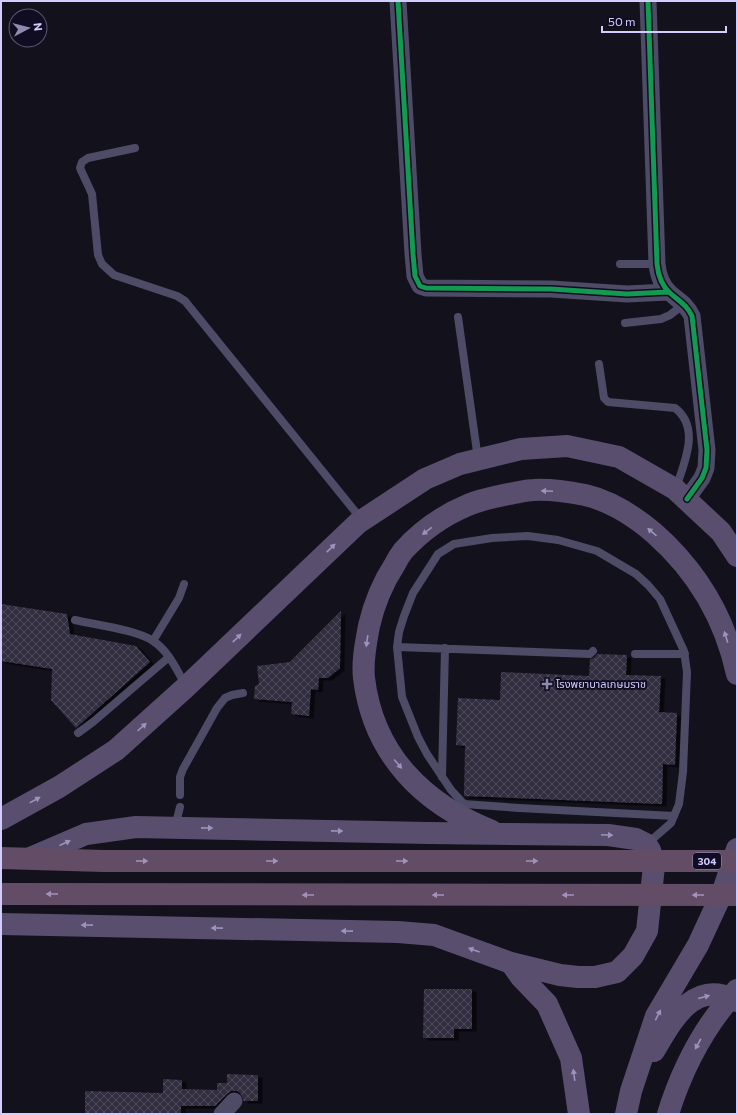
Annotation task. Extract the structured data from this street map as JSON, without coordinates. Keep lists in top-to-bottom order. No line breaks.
{"streets":{"highway":["304"]},"places":{"health":["โรงพยาบาลเกษมราช"]},"scale_bar":"50 m","north":"right"}
